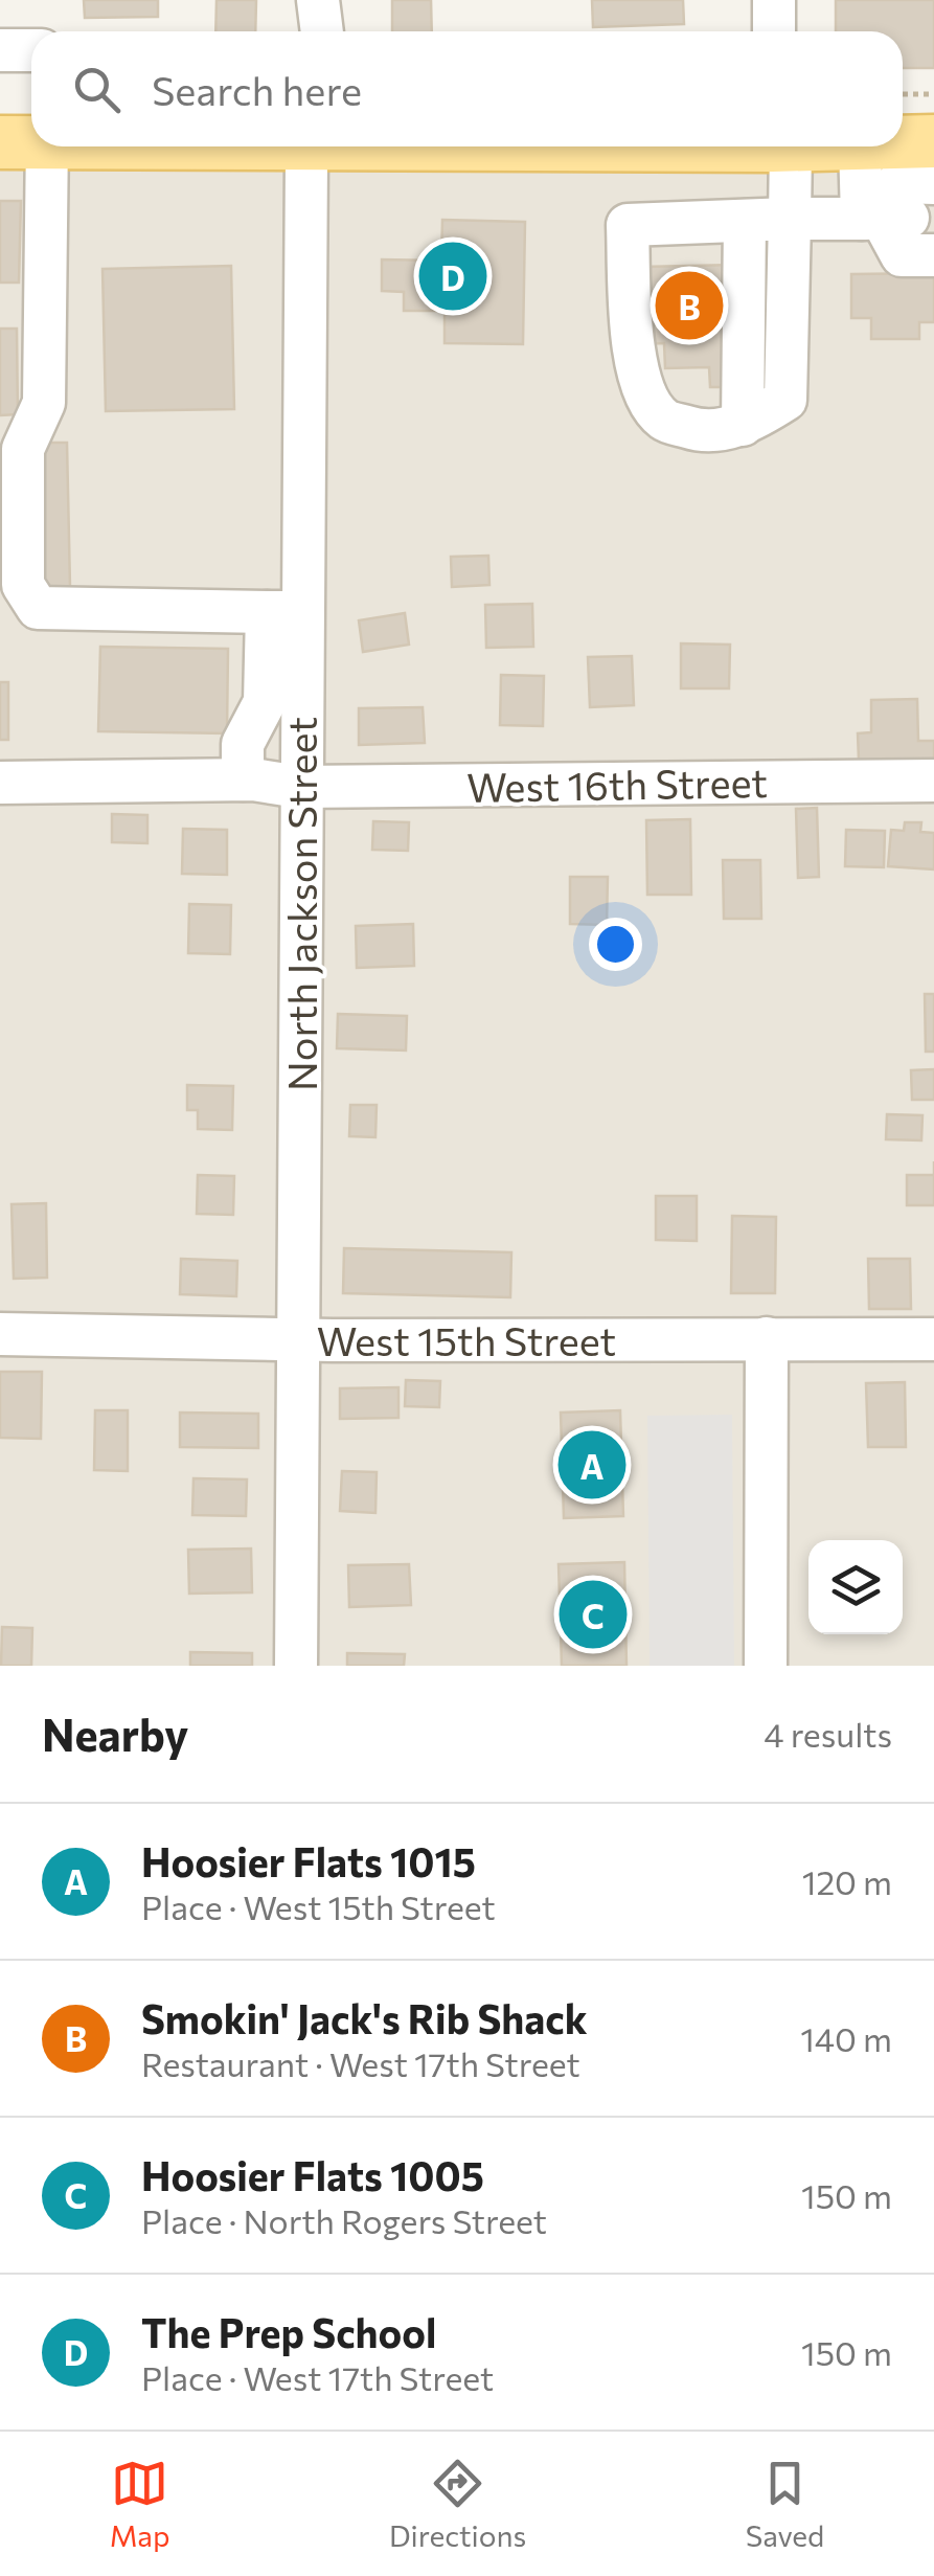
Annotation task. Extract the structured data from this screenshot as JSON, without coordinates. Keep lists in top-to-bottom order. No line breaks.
{"streets":{"street":["West 16th Street","North Jackson Street","West 15th Street"]},"crossings":[["West 16th Street","North Jackson Street"],["North Jackson Street","West 15th Street"]],"page":{"search":"Search here","pins":["D","B","A","C"],"heading":["Nearby","4 results"],"list":[{"mark":"A","name":"Hoosier Flats 1015","note":"Place · West 15th Street","value":"120 m"},{"mark":"B","name":"Smokin' Jack's Rib Shack","note":"Restaurant · West 17th Street","value":"140 m"},{"mark":"C","name":"Hoosier Flats 1005","note":"Place · North Rogers Street","value":"150 m"},{"mark":"D","name":"The Prep School","note":"Place · West 17th Street","value":"150 m"}],"nav":["Map","Directions","Saved"]}}
